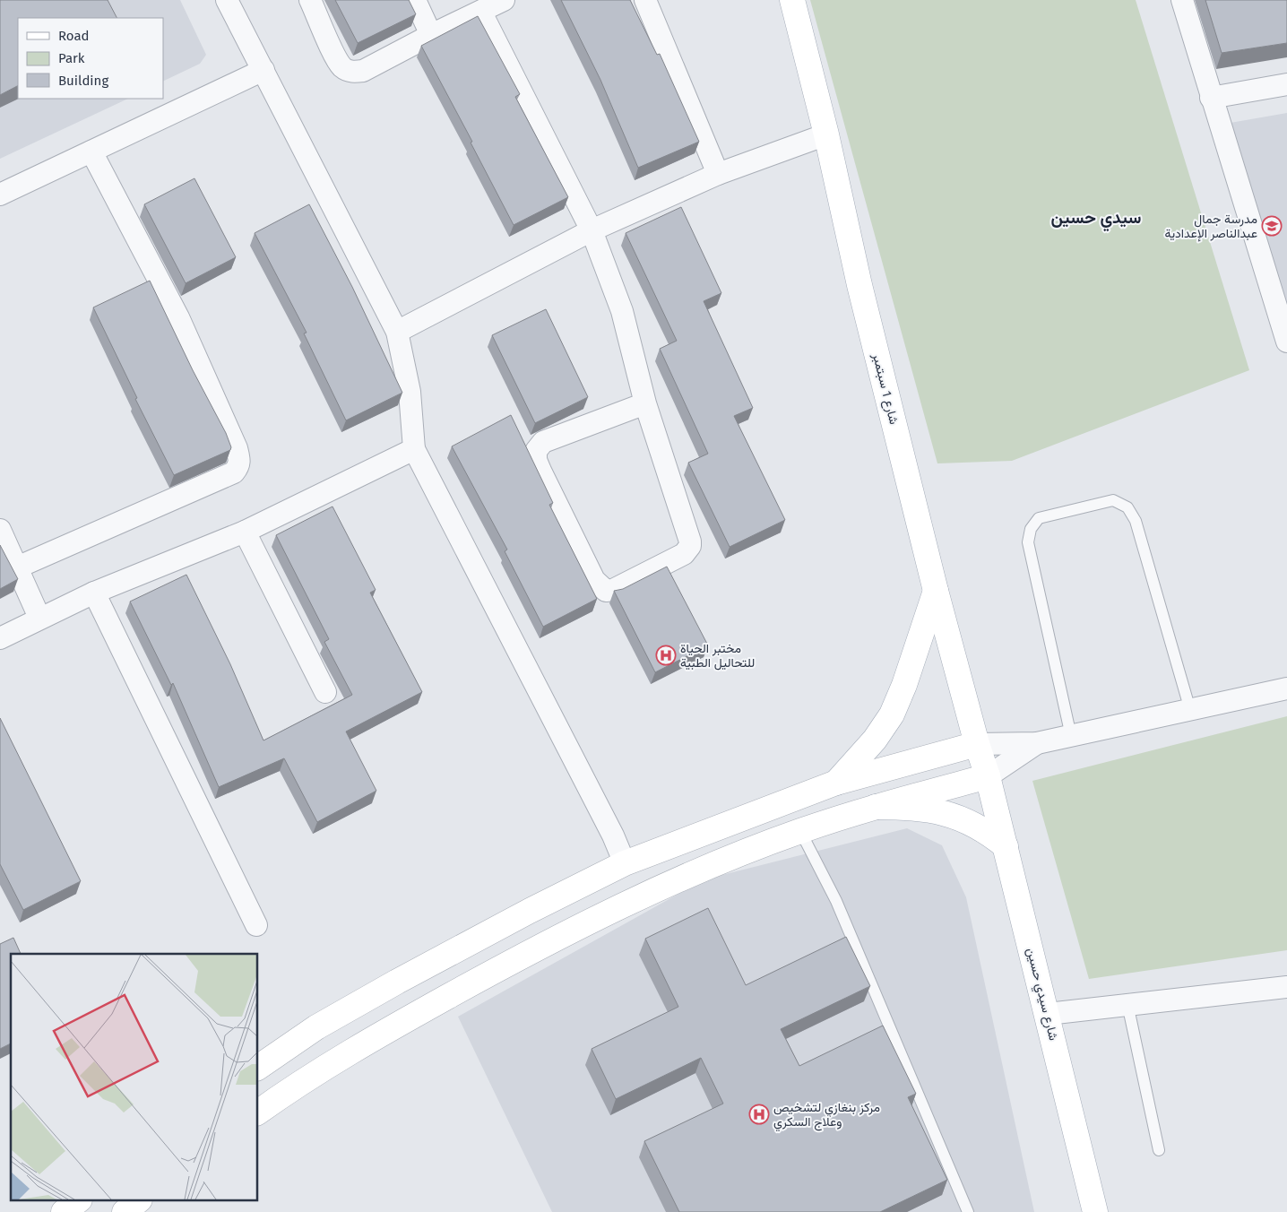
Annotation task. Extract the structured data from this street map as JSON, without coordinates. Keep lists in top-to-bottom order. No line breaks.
{"streets":{"main road":["شارع 1 سبتمبر","شارع سيدي حسين"]},"crossings":[["شارع 1 سبتمبر","شارع سيدي حسين"]],"districts":["سيدي حسين"],"places":{"school or university":["مدرسة جمال عبدالناصر الإعدادية"],"hospital":["مختبر الحياة للتحاليل الطبية","مركز بنغازي لتشخيص وعلاج السكري"]},"legend":["Road","Park","Building"]}
